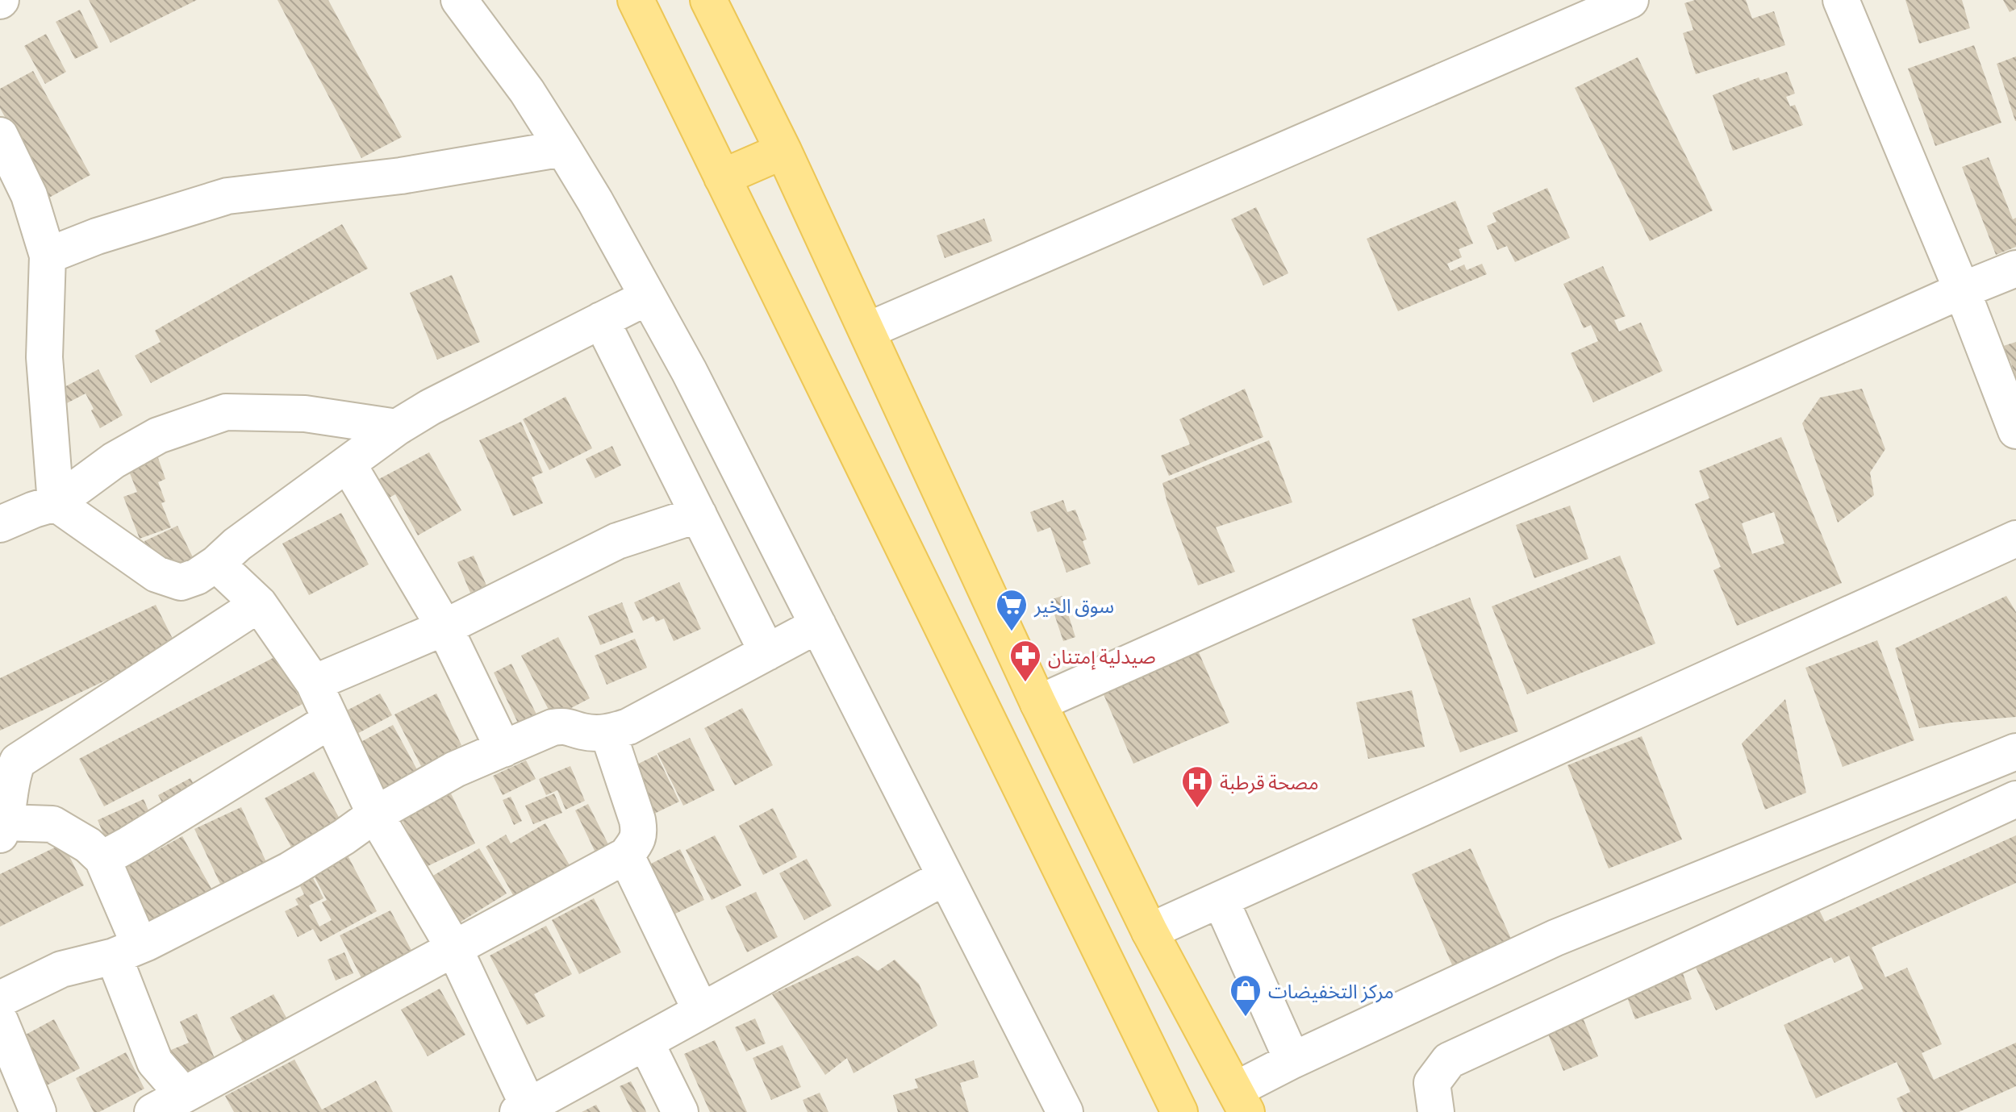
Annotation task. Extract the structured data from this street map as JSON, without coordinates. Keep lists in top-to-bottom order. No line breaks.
{"places":{"supermarket":["سوق الخير"],"pharmacy":["صيدلية إمتنان"],"hospital":["مصحة قرطبة"],"shop":["مركز التخفيضات"]}}
